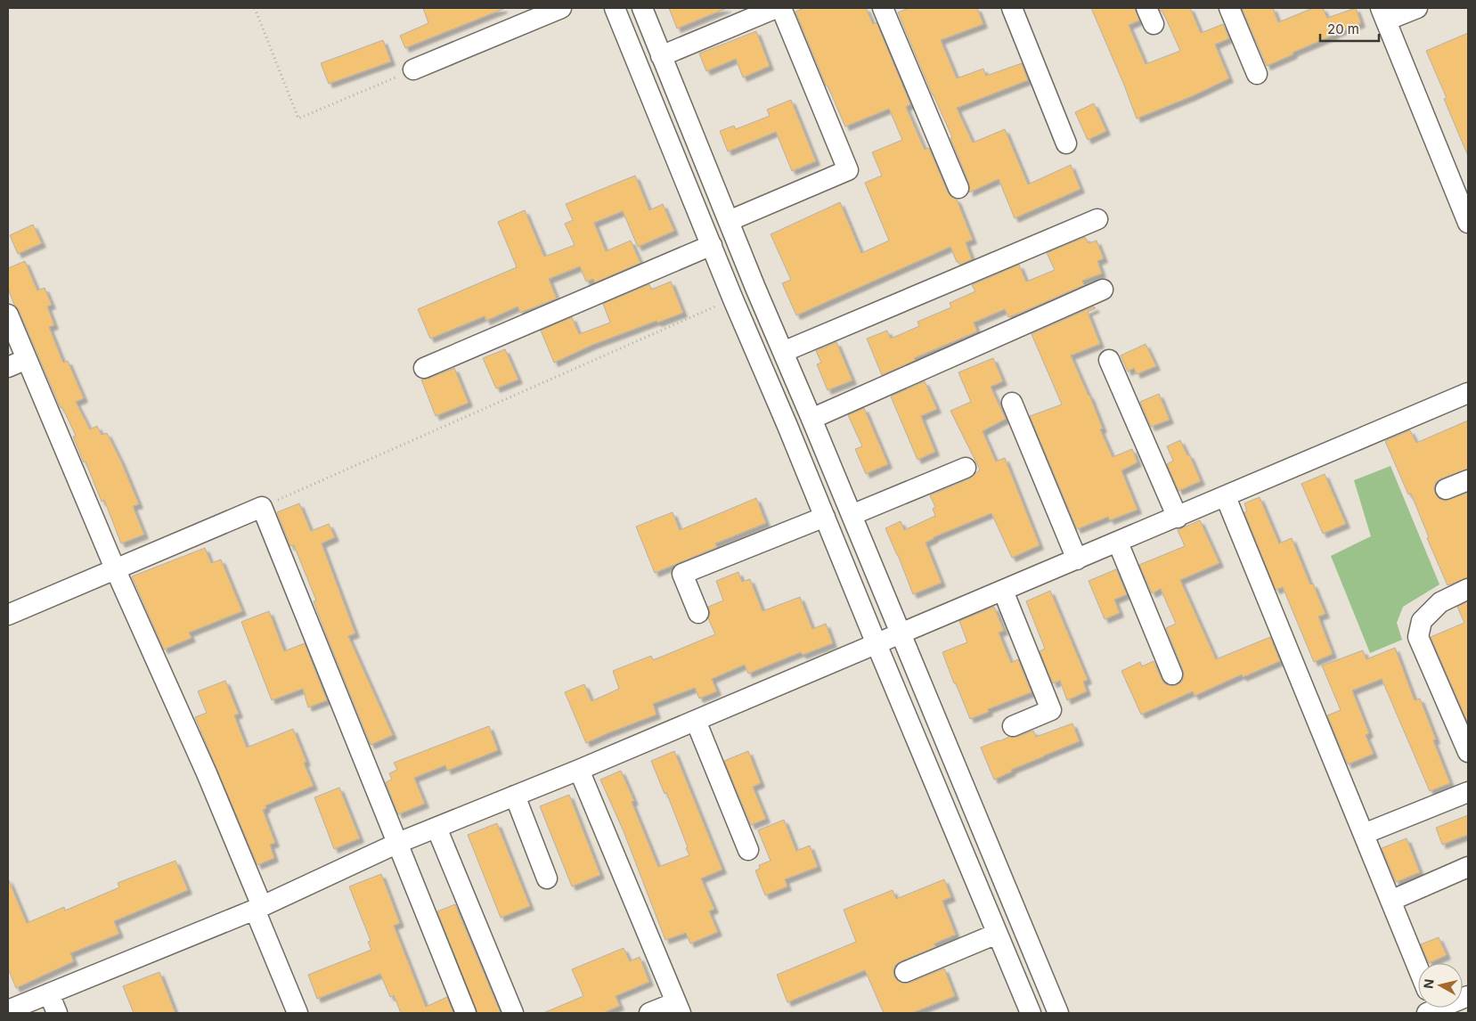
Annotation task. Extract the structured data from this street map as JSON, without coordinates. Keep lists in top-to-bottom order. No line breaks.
{"scale_bar":"20 m","north":"left"}
